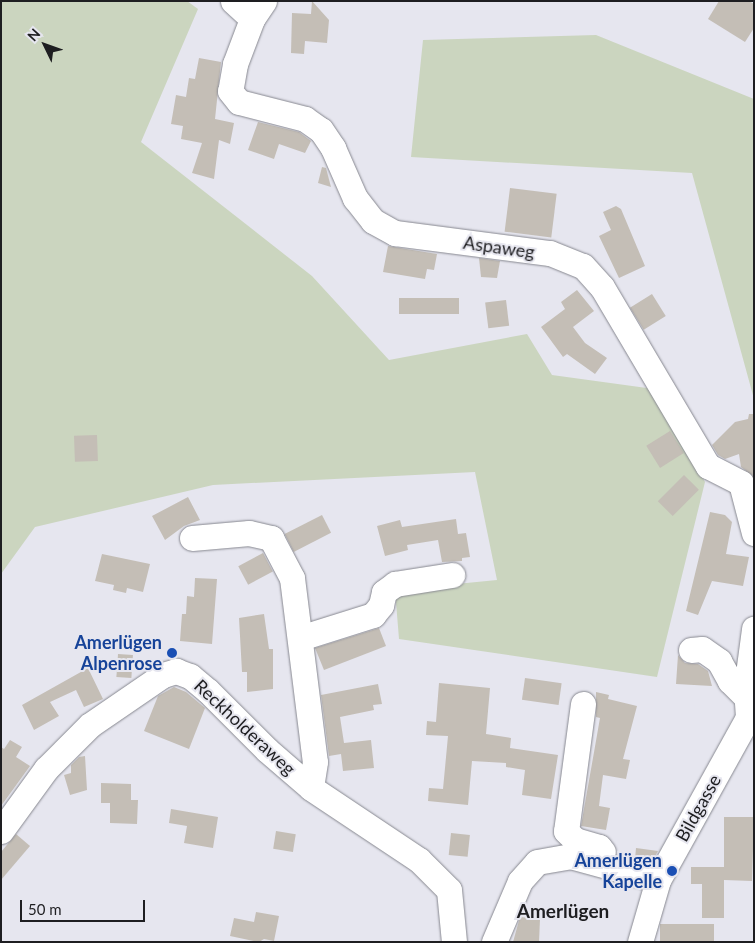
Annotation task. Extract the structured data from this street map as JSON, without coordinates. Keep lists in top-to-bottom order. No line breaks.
{"streets":{"street":["Aspaweg","Reckholderaweg","Bildgasse"]},"districts":["Amerlügen"],"places":["Amerlügen Alpenrose","Amerlügen Kapelle"],"scale_bar":"50 m","north":"top left"}
